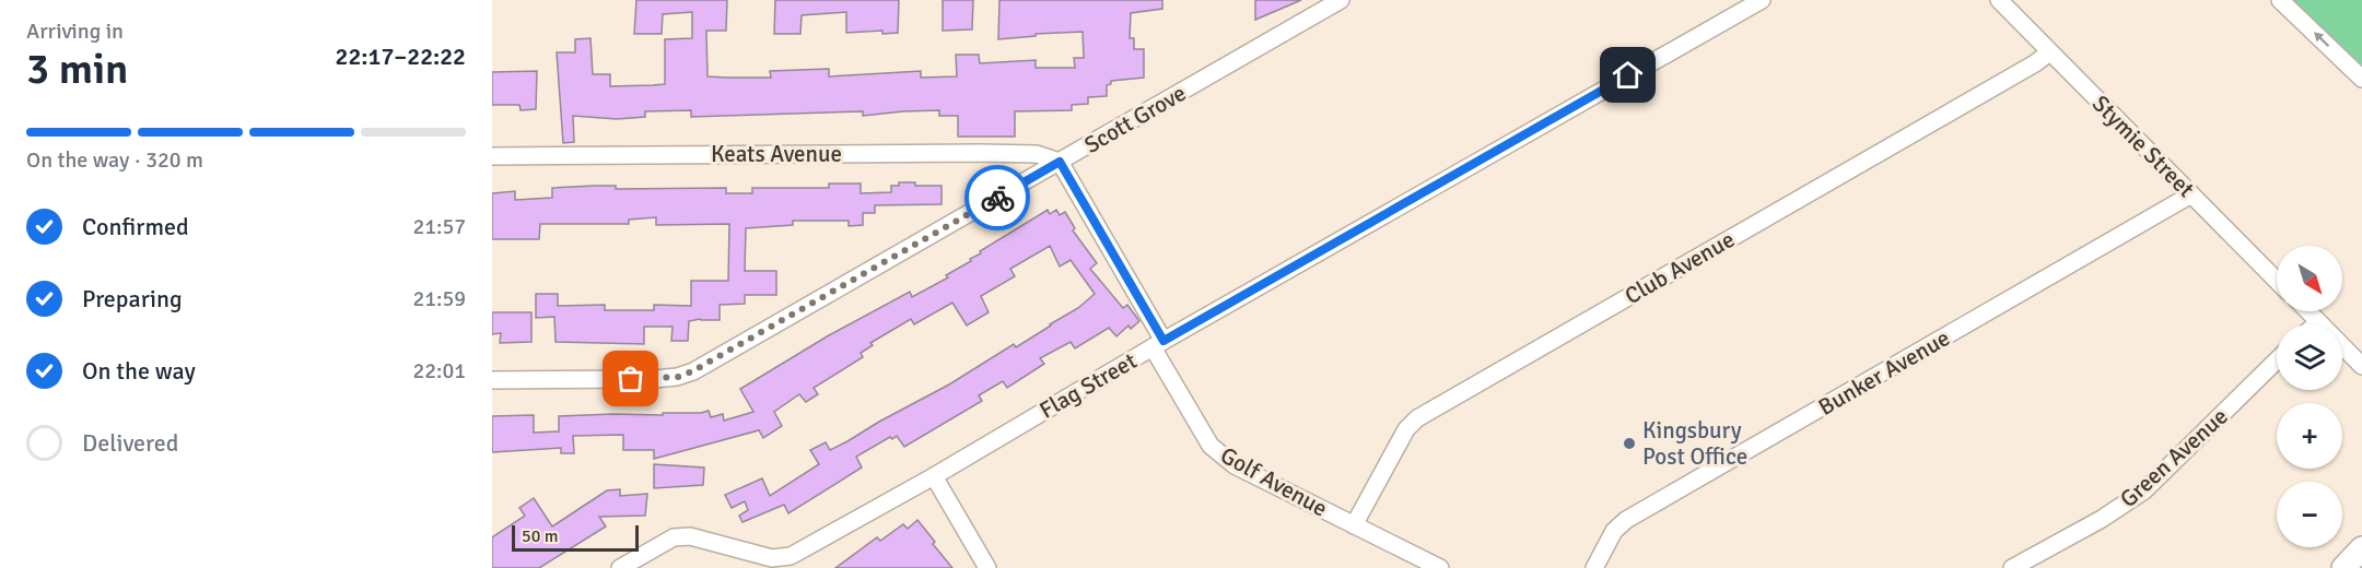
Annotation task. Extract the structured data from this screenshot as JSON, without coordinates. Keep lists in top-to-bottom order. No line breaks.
{"streets":{"street":["Scott Grove","Stymie Street","Keats Avenue","Club Avenue","Bunker Avenue","Flag Street","Green Avenue","Golf Avenue"]},"crossings":[["Scott Grove","Keats Avenue"],["Scott Grove","Golf Avenue"],["Stymie Street","Club Avenue"],["Stymie Street","Bunker Avenue"],["Keats Avenue","Golf Avenue"],["Club Avenue","Golf Avenue"],["Flag Street","Golf Avenue"]],"places":["Kingsbury Post Office"],"scale_bar":"50 m","north":"bottom right","page":{"heading":["3 min","Arriving in","22:17–22:22"],"bar":"On the way · 320 m","list":[["Confirmed","21:57"],["Preparing","21:59"],["On the way","22:01"],"Delivered"],"map_buttons":["+","−"],"scale":"50 m"}}
